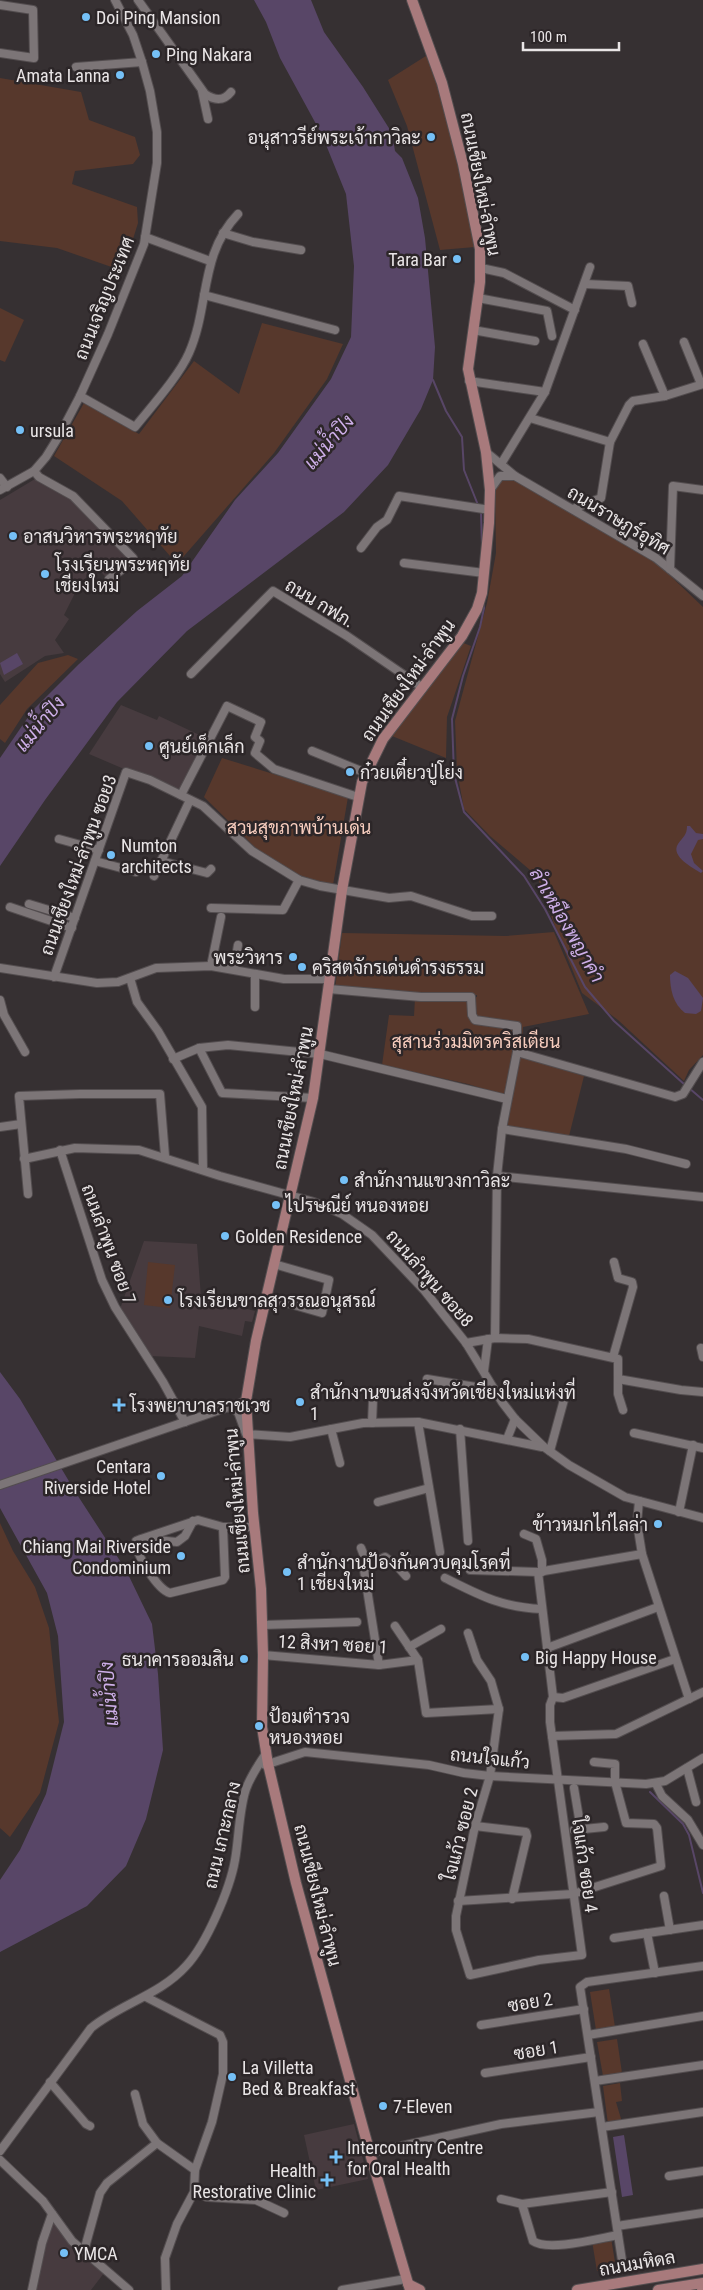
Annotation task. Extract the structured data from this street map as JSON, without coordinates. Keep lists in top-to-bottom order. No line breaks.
{"streets":{"main road":["ถนนเชียงใหม่-ลำพูน","ถนนมหิดล"],"street":["ถนนเจริญประเทศ","ถนนราษฎร์อุทิศ","ถนน กฟภ.","ถนนเชียงใหม่-ลำพูน ซอย3","ถนนลำพูน ซอย 7","ถนนลำพูน ซอย8","12 สิงหา ซอย 1","ถนนใจแก้ว","ใจแก้ว ซอย 2","ถนน เกาะกลาง","ใจแก้ว ซอย 4","ซอย 2","ซอย 1"]},"crossings":[["ถนนเชียงใหม่-ลำพูน","ถนนราษฎร์อุทิศ"],["ถนนเชียงใหม่-ลำพูน","ถนน กฟภ."],["ถนนเชียงใหม่-ลำพูน","ถนนเชียงใหม่-ลำพูน ซอย3"],["ถนนเชียงใหม่-ลำพูน","ถนนลำพูน ซอย8"],["ถนนเชียงใหม่-ลำพูน","12 สิงหา ซอย 1"],["ถนนเชียงใหม่-ลำพูน","ถนนใจแก้ว"],["ถนนเชียงใหม่-ลำพูน","ถนน เกาะกลาง"],["ถนนลำพูน ซอย 7","ถนนลำพูน ซอย8"],["ถนนใจแก้ว","ใจแก้ว ซอย 2"],["ถนนใจแก้ว","ถนน เกาะกลาง"],["ถนนใจแก้ว","ใจแก้ว ซอย 4"],["ใจแก้ว ซอย 2","ใจแก้ว ซอย 4"]],"water":["แม่น้ำปิง","ลำเหมืองพญาคำ"],"parks":["สวนสุขภาพบ้านเด่น","สุสานร่วมมิตรคริสเตียน"],"places":{"other":["Doi Ping Mansion","Ping Nakara","Amata Lanna","อนุสาวรีย์พระเจ้ากาวิละ","Tara Bar","ursula","อาสนวิหารพระหฤทัย","โรงเรียนพระหฤทัย เชียงใหม่","ศูนย์เด็กเล็ก","ก๋วยเตี๋ยวปู่โย่ง","Numton architects","พระวิหาร","คริสตจักรเด่นดำรงธรรม","สำนักงานแขวงกาวิละ","ไปรษณีย์ หนองหอย","Golden Residence","โรงเรียนขาลสุวรรณอนุสรณ์","สำนักงานขนส่งจังหวัดเชียงใหม่แห่งที่ 1","Centara Riverside Hotel","ข้าวหมกไก่ไลล่า","Chiang Mai Riverside Condominium","สำนักงานป้องกันควบคุมโรคที่ 1 เชียงใหม่","Big Happy House","ธนาคารออมสิน","ป้อมตำรวจ หนองหอย","La Villetta Bed & Breakfast","7-Eleven","YMCA"],"health":["โรงพยาบาลราชเวช","Intercountry Centre for Oral Health","Health Restorative Clinic"]},"scale_bar":"100 m"}
